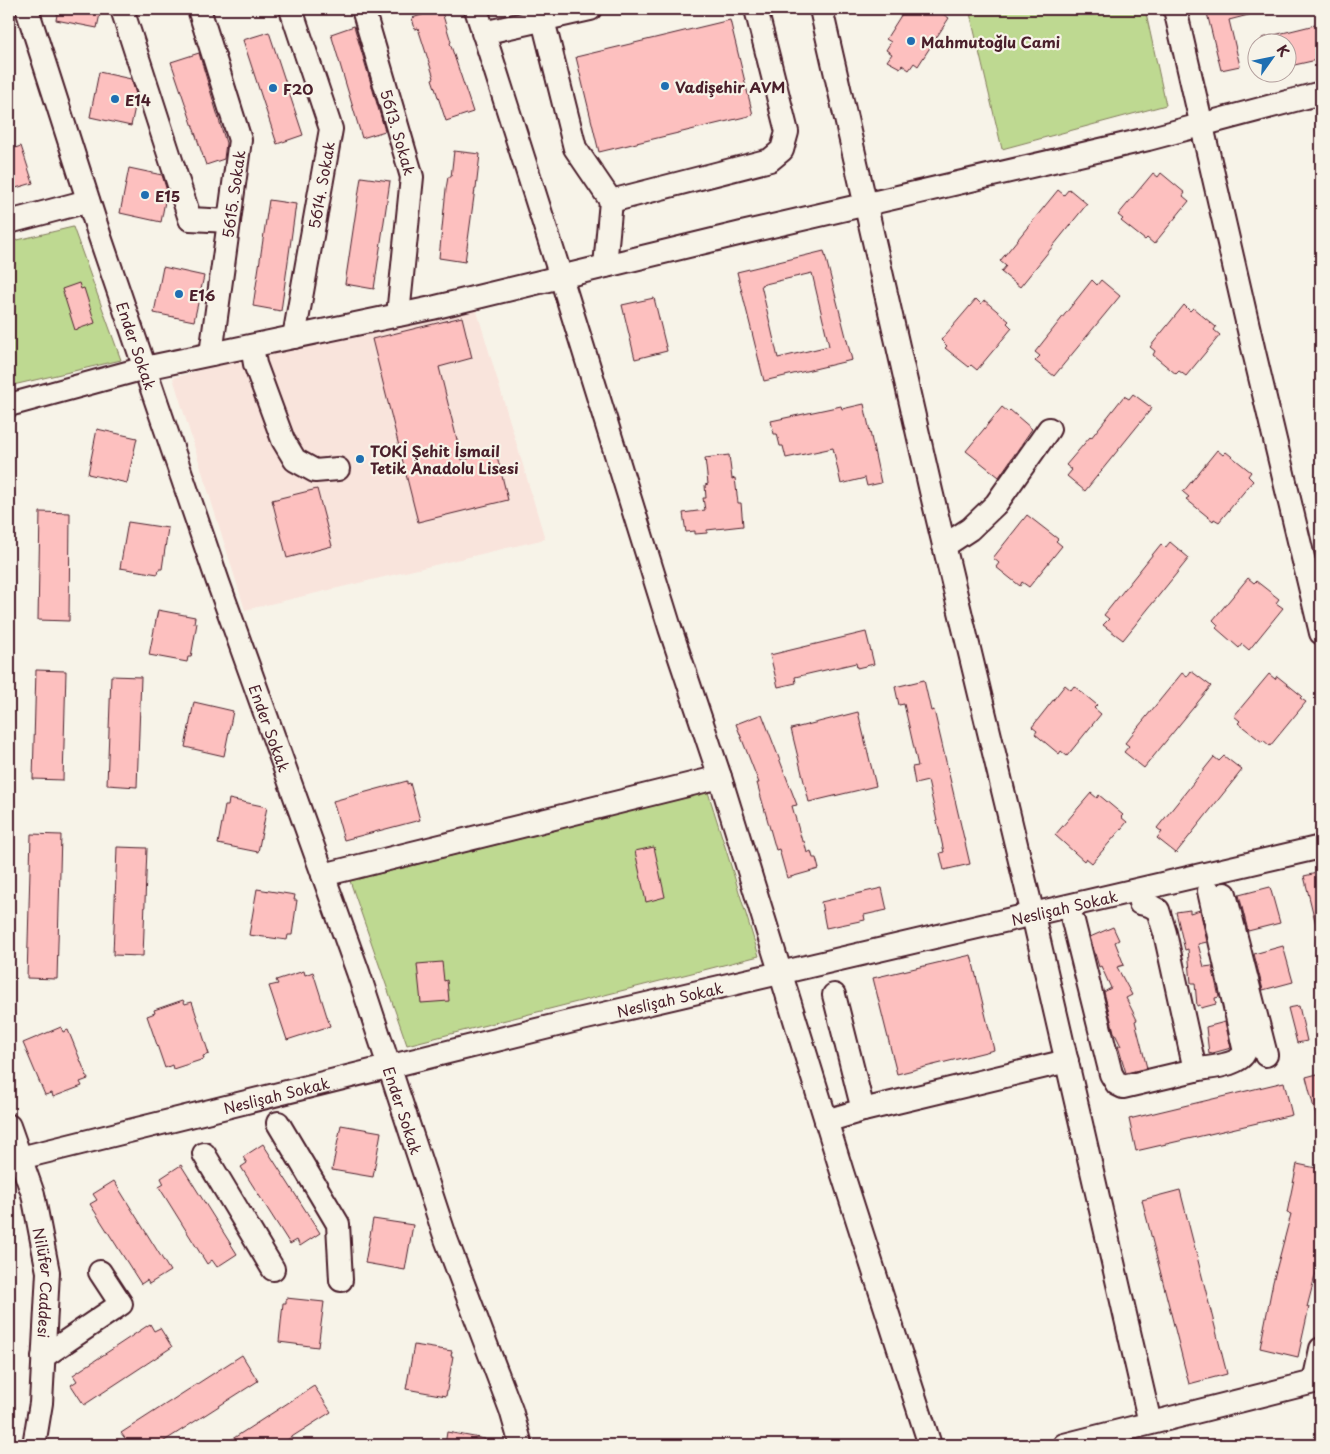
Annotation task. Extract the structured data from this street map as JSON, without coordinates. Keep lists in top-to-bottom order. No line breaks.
{"streets":{"street":["5613. Sokak","5614. Sokak","5615. Sokak","Ender Sokak","Neslişah Sokak","Nilüfer Caddesi"]},"crossings":[["Ender Sokak","Neslişah Sokak"],["Neslişah Sokak","Nilüfer Caddesi"]],"places":["Mahmutoğlu Cami","Vadişehir AVM","F20","E14","E15","E16","TOKİ Şehit İsmail Tetik Anadolu Lisesi"],"north":"top right"}
